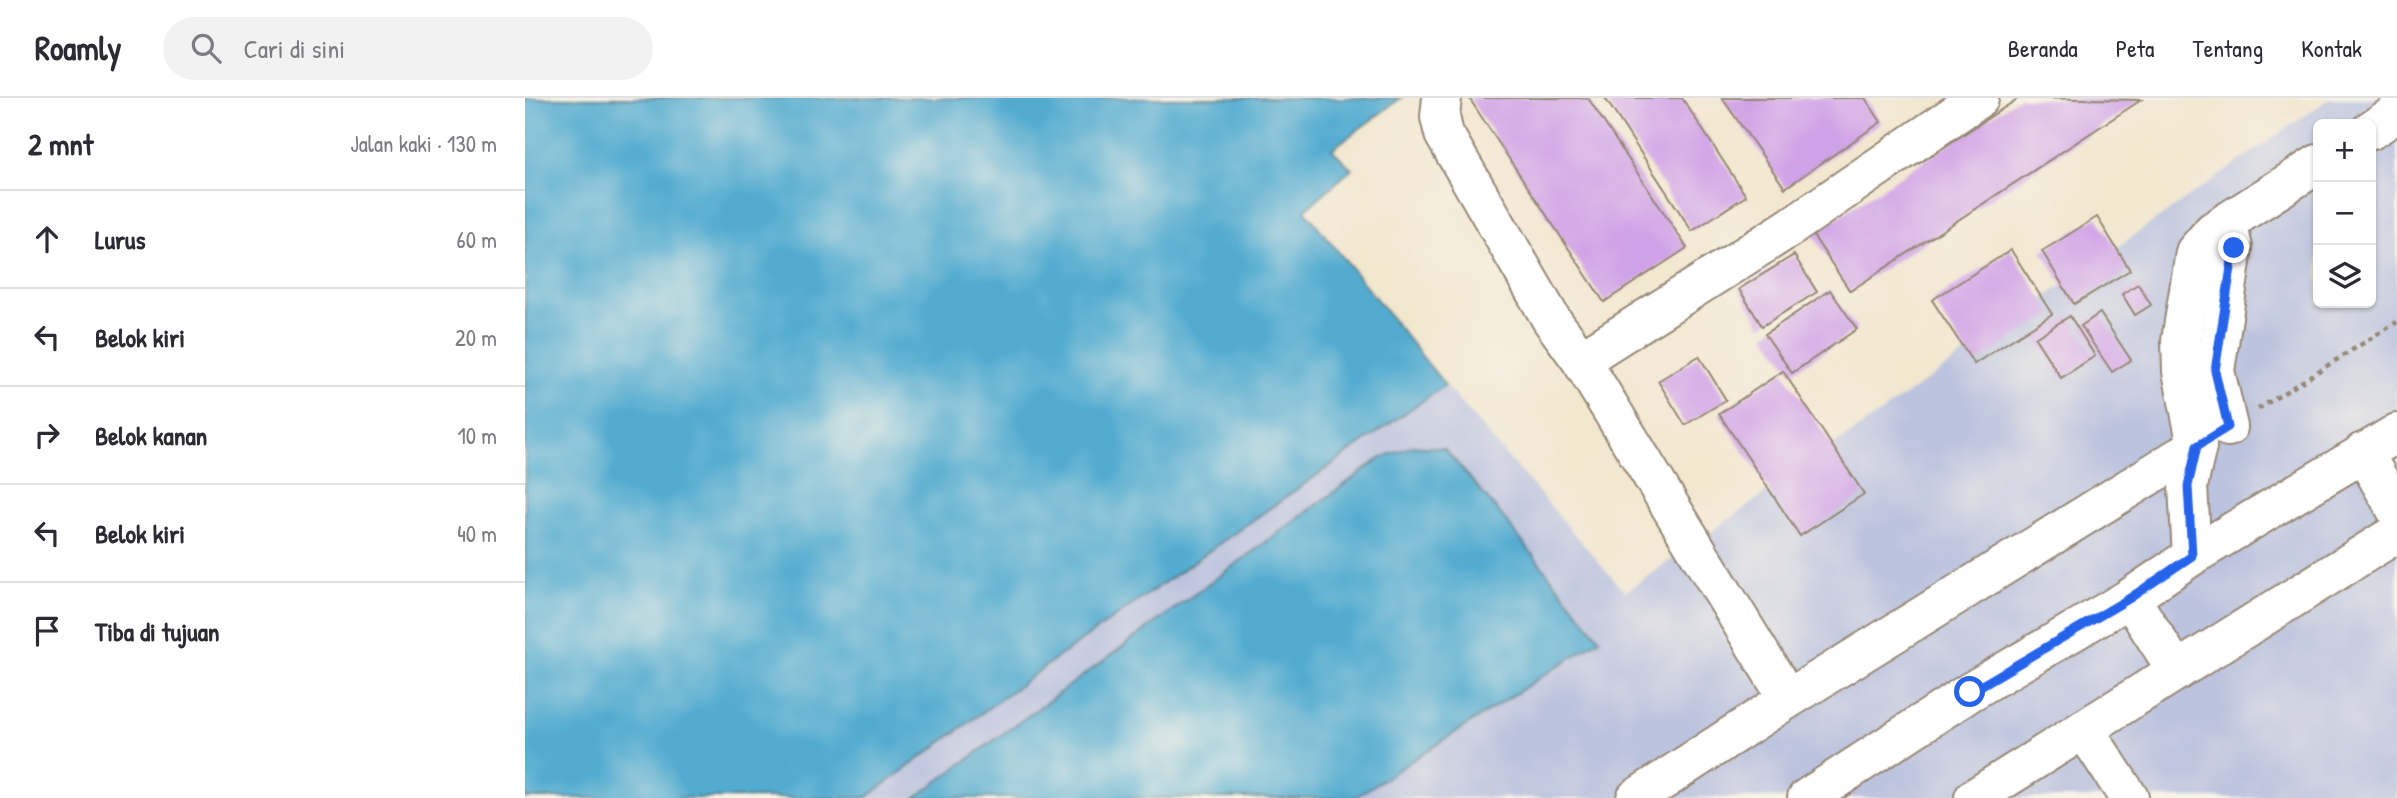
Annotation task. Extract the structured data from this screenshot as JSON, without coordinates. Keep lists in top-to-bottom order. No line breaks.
{"page":{"header":"Roamly","search":"Cari di sini","nav":["Beranda","Peta","Tentang","Kontak"],"heading":["2 mnt","Jalan kaki · 130 m"],"map_buttons":["+","−"],"list":[["Lurus","60 m"],["Belok kiri","20 m"],["Belok kanan","10 m"],["Belok kiri","40 m"],"Tiba di tujuan"]}}
